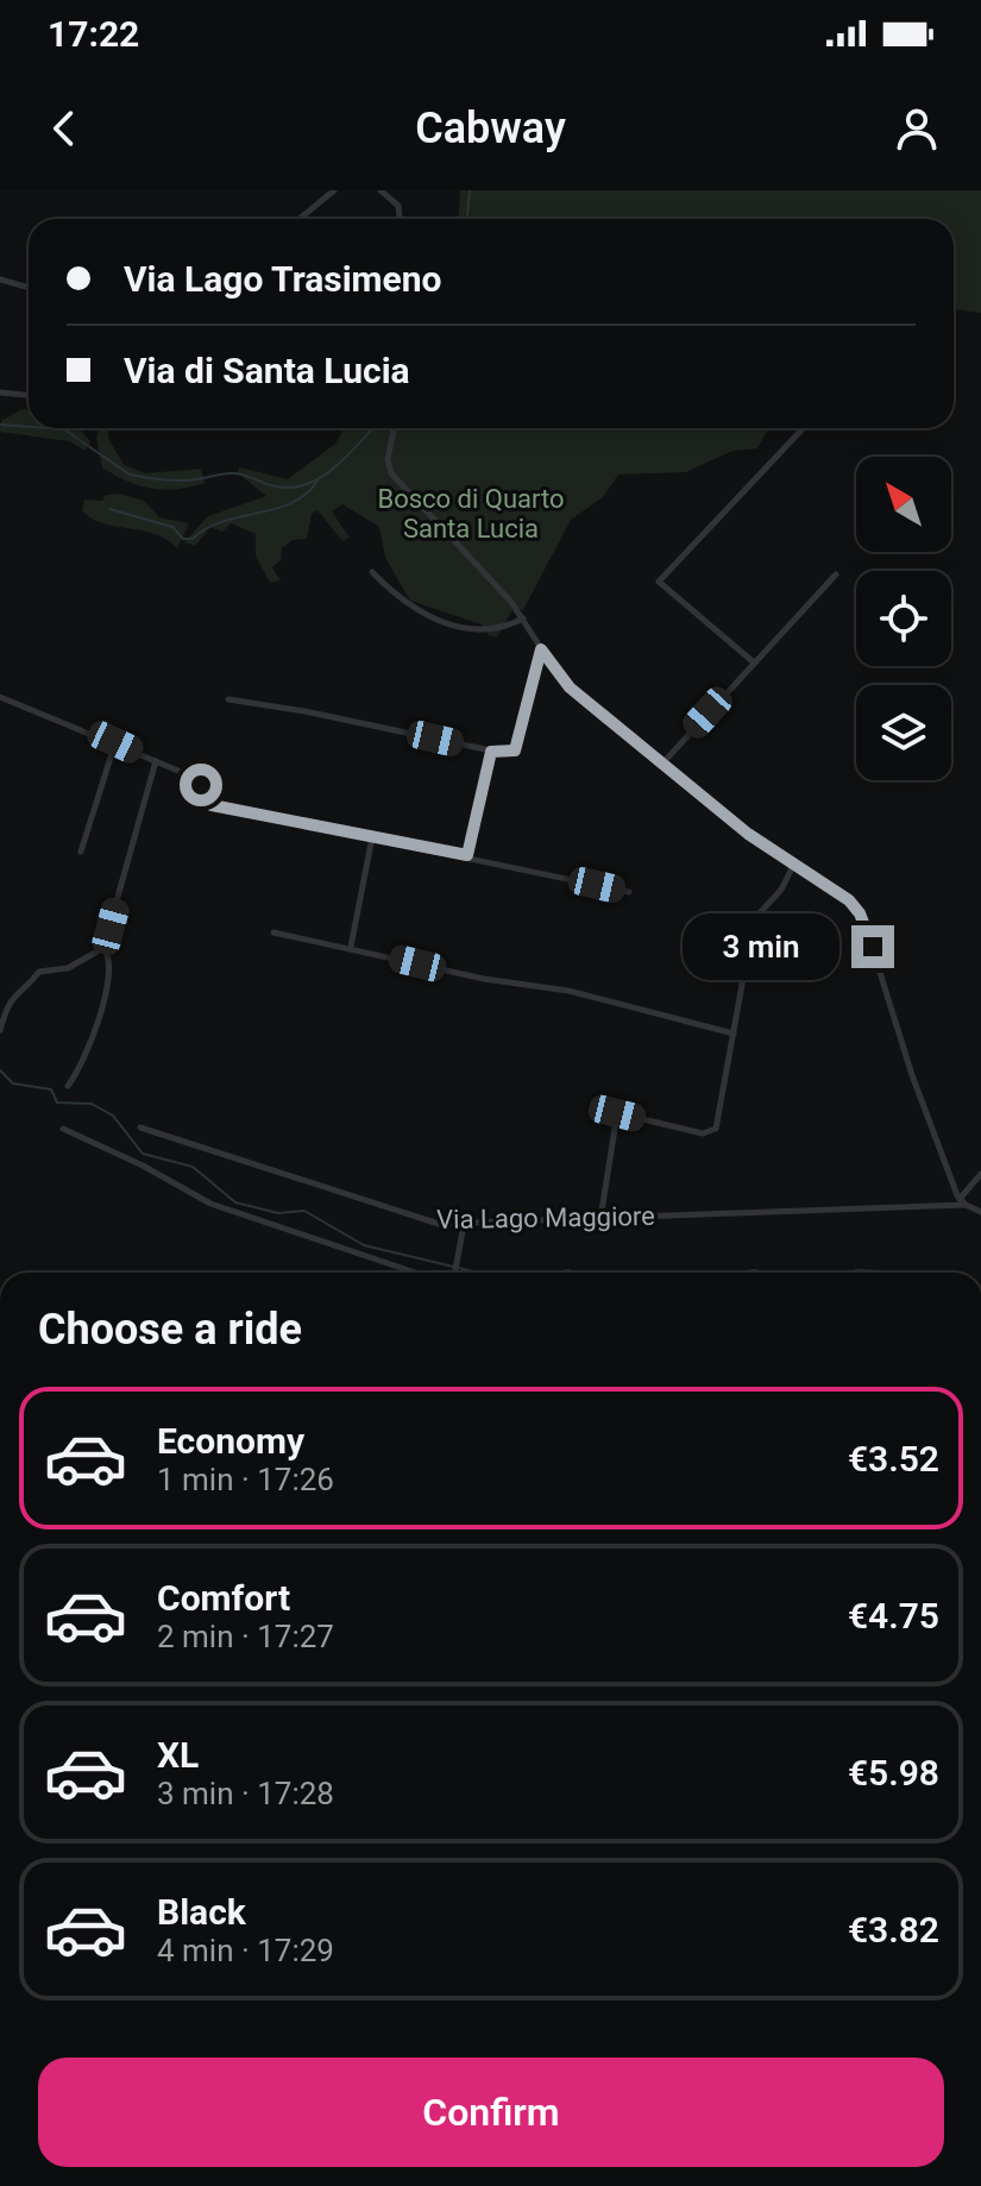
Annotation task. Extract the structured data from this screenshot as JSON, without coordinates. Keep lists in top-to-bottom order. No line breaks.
{"streets":{"street":["Via Lago Maggiore"]},"parks":["Bosco di Quarto Santa Lucia"],"north":"top left","page":{"status":"17:22","header":"Cabway","banner":["Via Lago Trasimeno","Via di Santa Lucia"],"bubble":"3 min","heading":"Choose a ride","list":[{"name":"Economy","note":"1 min · 17:26","value":"€3.52"},{"name":"Comfort","note":"2 min · 17:27","value":"€4.75"},{"name":"XL","note":"3 min · 17:28","value":"€5.98"},{"name":"Black","note":"4 min · 17:29","value":"€3.82"}],"buttons":"Confirm"}}
